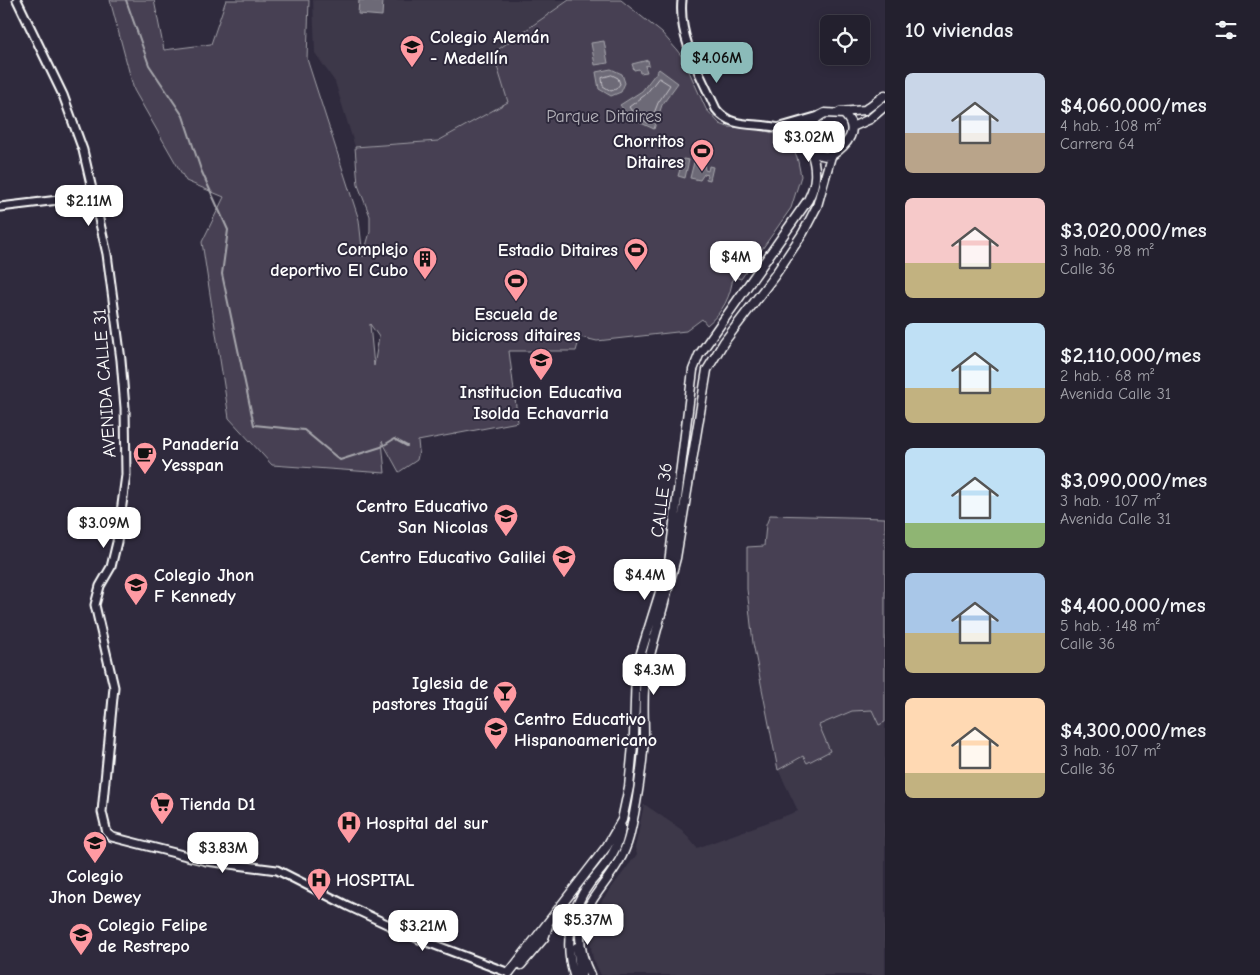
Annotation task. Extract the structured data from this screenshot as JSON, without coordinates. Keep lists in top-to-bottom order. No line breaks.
{"streets":{"main road":["CALLE 36"],"street":["AVENIDA CALLE 31"]},"crossings":[["AVENIDA CALLE 31","CALLE 36"]],"parks":["Parque Ditaires"],"places":{"school or university":["Colegio Alemán - Medellín","Institucion Educativa Isolda Echavarria","Centro Educativo San Nicolas","Centro Educativo Galilei","Colegio Jhon F Kennedy","Centro Educativo Hispanoamericano","Colegio Jhon Dewey","Colegio Felipe de Restrepo"],"sports":["Chorritos Ditaires","Estadio Ditaires","Escuela de bicicross ditaires"],"building":["Complejo deportivo El Cubo"],"cafe":["Panadería Yesspan"],"bar":["Iglesia de pastores Itagüí"],"supermarket":["Tienda D1"],"hospital":["Hospital del sur","HOSPITAL"]},"page":{"heading":"10 viviendas","price":["$4.06M","$3.02M","$2.11M","$4M","$3.09M","$4.4M","$4.3M","$3.83M","$5.37M","$3.21M"],"list":[{"name":"$4,060,000/mes","note":"4 hab. · 108 m² · Carrera 64"},{"name":"$3,020,000/mes","note":"3 hab. · 98 m² · Calle 36"},{"name":"$2,110,000/mes","note":"2 hab. · 68 m² · Avenida Calle 31"},{"name":"$3,090,000/mes","note":"3 hab. · 107 m² · Avenida Calle 31"},{"name":"$4,400,000/mes","note":"5 hab. · 148 m² · Calle 36"},{"name":"$4,300,000/mes","note":"3 hab. · 107 m² · Calle 36"}]}}
